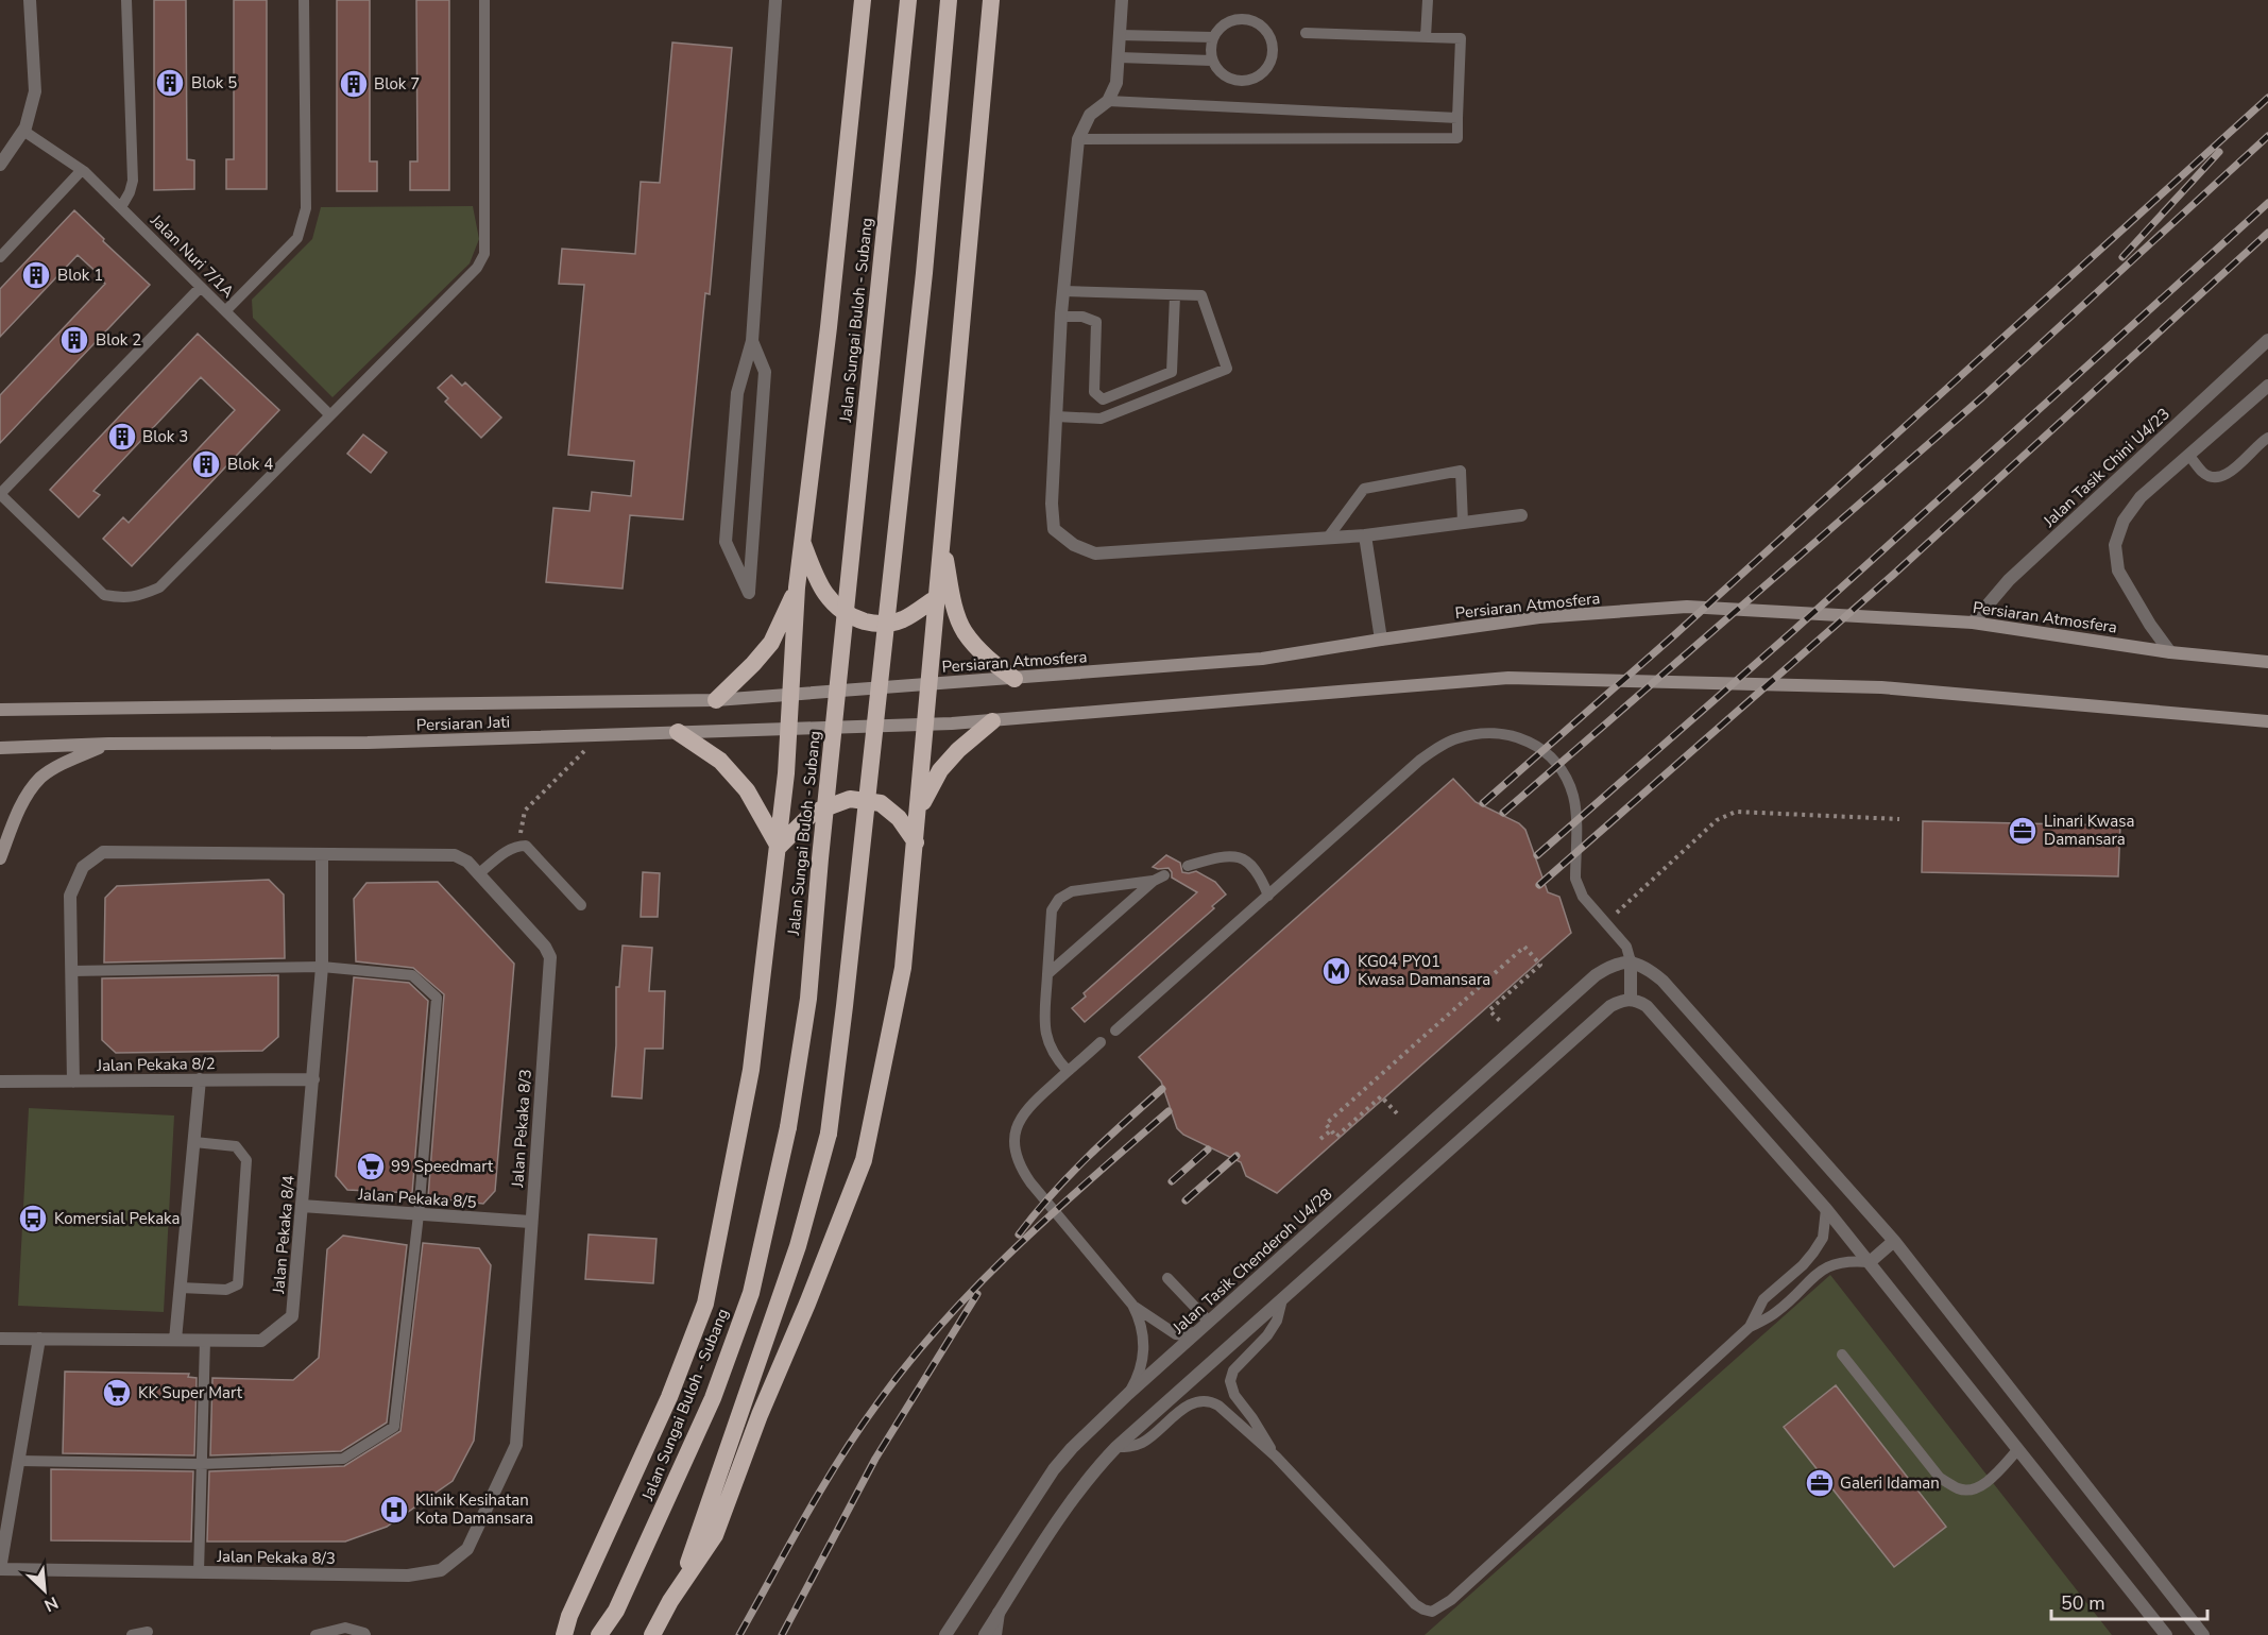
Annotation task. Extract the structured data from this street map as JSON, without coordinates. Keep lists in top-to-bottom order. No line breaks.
{"streets":{"highway":["Jalan Sungai Buloh - Subang"],"main road":["Persiaran Atmosfera","Persiaran Jati"],"street":["Jalan Tasik Chini U4/23","Jalan Pekaka 8/2","Jalan Pekaka 8/3","Jalan Pekaka 8/5","Jalan Pekaka 8/4","Jalan Tasik Chenderoh U4/28"],"lane":["Jalan Nuri 7/1A"]},"crossings":[["Jalan Sungai Buloh - Subang","Persiaran Atmosfera"],["Jalan Sungai Buloh - Subang","Persiaran Jati"],["Jalan Tasik Chini U4/23","Persiaran Atmosfera"],["Persiaran Atmosfera","Persiaran Jati"],["Jalan Pekaka 8/2","Jalan Pekaka 8/3"],["Jalan Pekaka 8/2","Jalan Pekaka 8/4"],["Jalan Pekaka 8/3","Jalan Pekaka 8/5"],["Jalan Pekaka 8/3","Jalan Pekaka 8/4"],["Jalan Pekaka 8/5","Jalan Pekaka 8/4"]],"places":{"building":["Blok 5","Blok 7","Blok 1","Blok 2","Blok 3","Blok 4"],"office":["Linari Kwasa Damansara","Galeri Idaman"],"metro station":["KG04 PY01 Kwasa Damansara"],"supermarket":["99 Speedmart","KK Super Mart"],"bus stop":["Komersial Pekaka"],"hospital":["Klinik Kesihatan Kota Damansara"]},"scale_bar":"50 m","north":"bottom right"}
